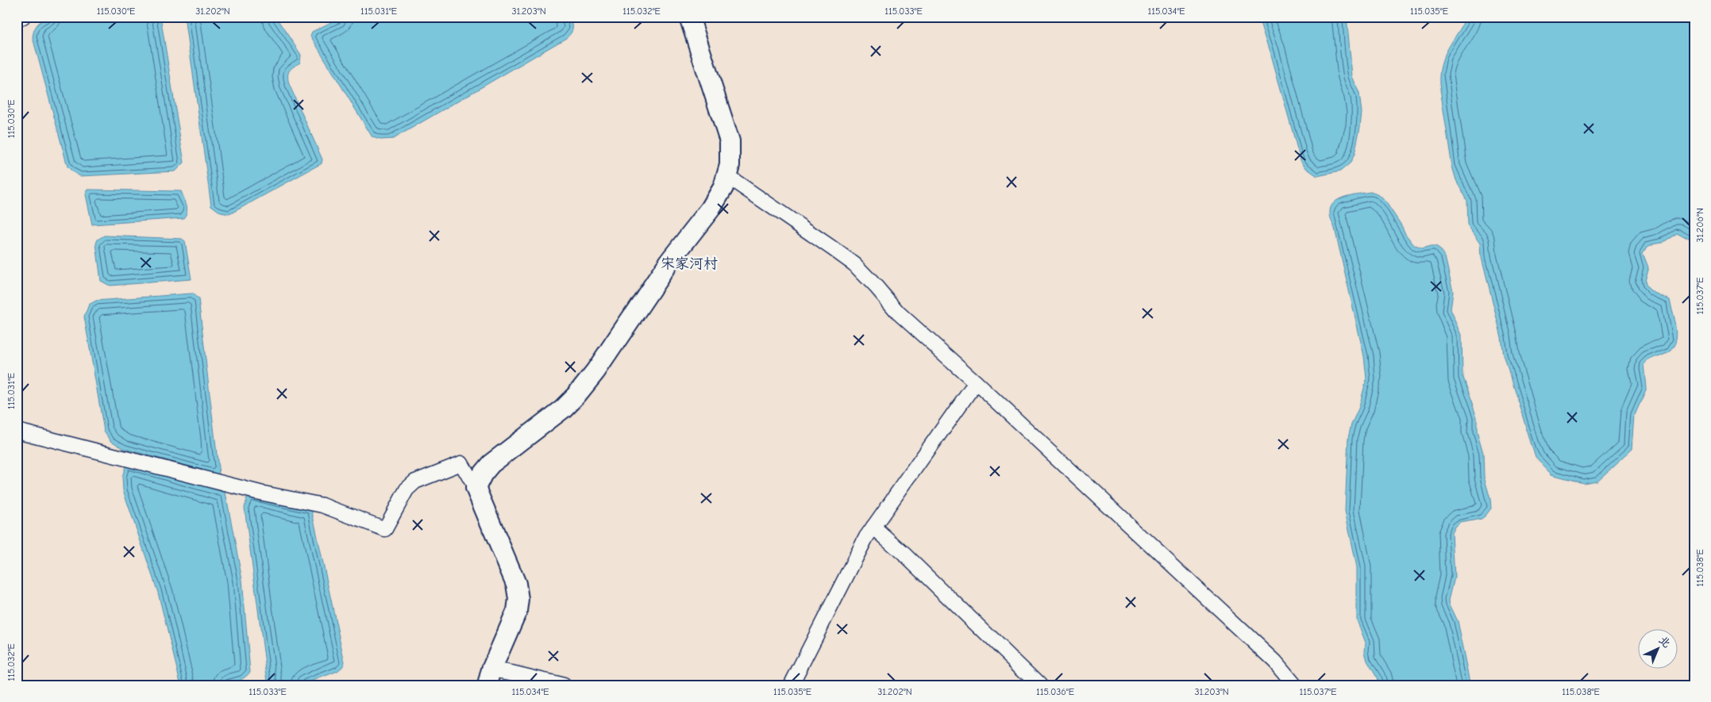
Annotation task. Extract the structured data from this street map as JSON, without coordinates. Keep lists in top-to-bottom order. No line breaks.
{"districts":["宋家河村"],"north":"top right","coordinates":["115.030°E","31.202°N","115.031°E","31.203°N","115.032°E","115.033°E","115.034°E","115.035°E","31.206°N","115.037°E","115.038°E","115.036°E"]}
